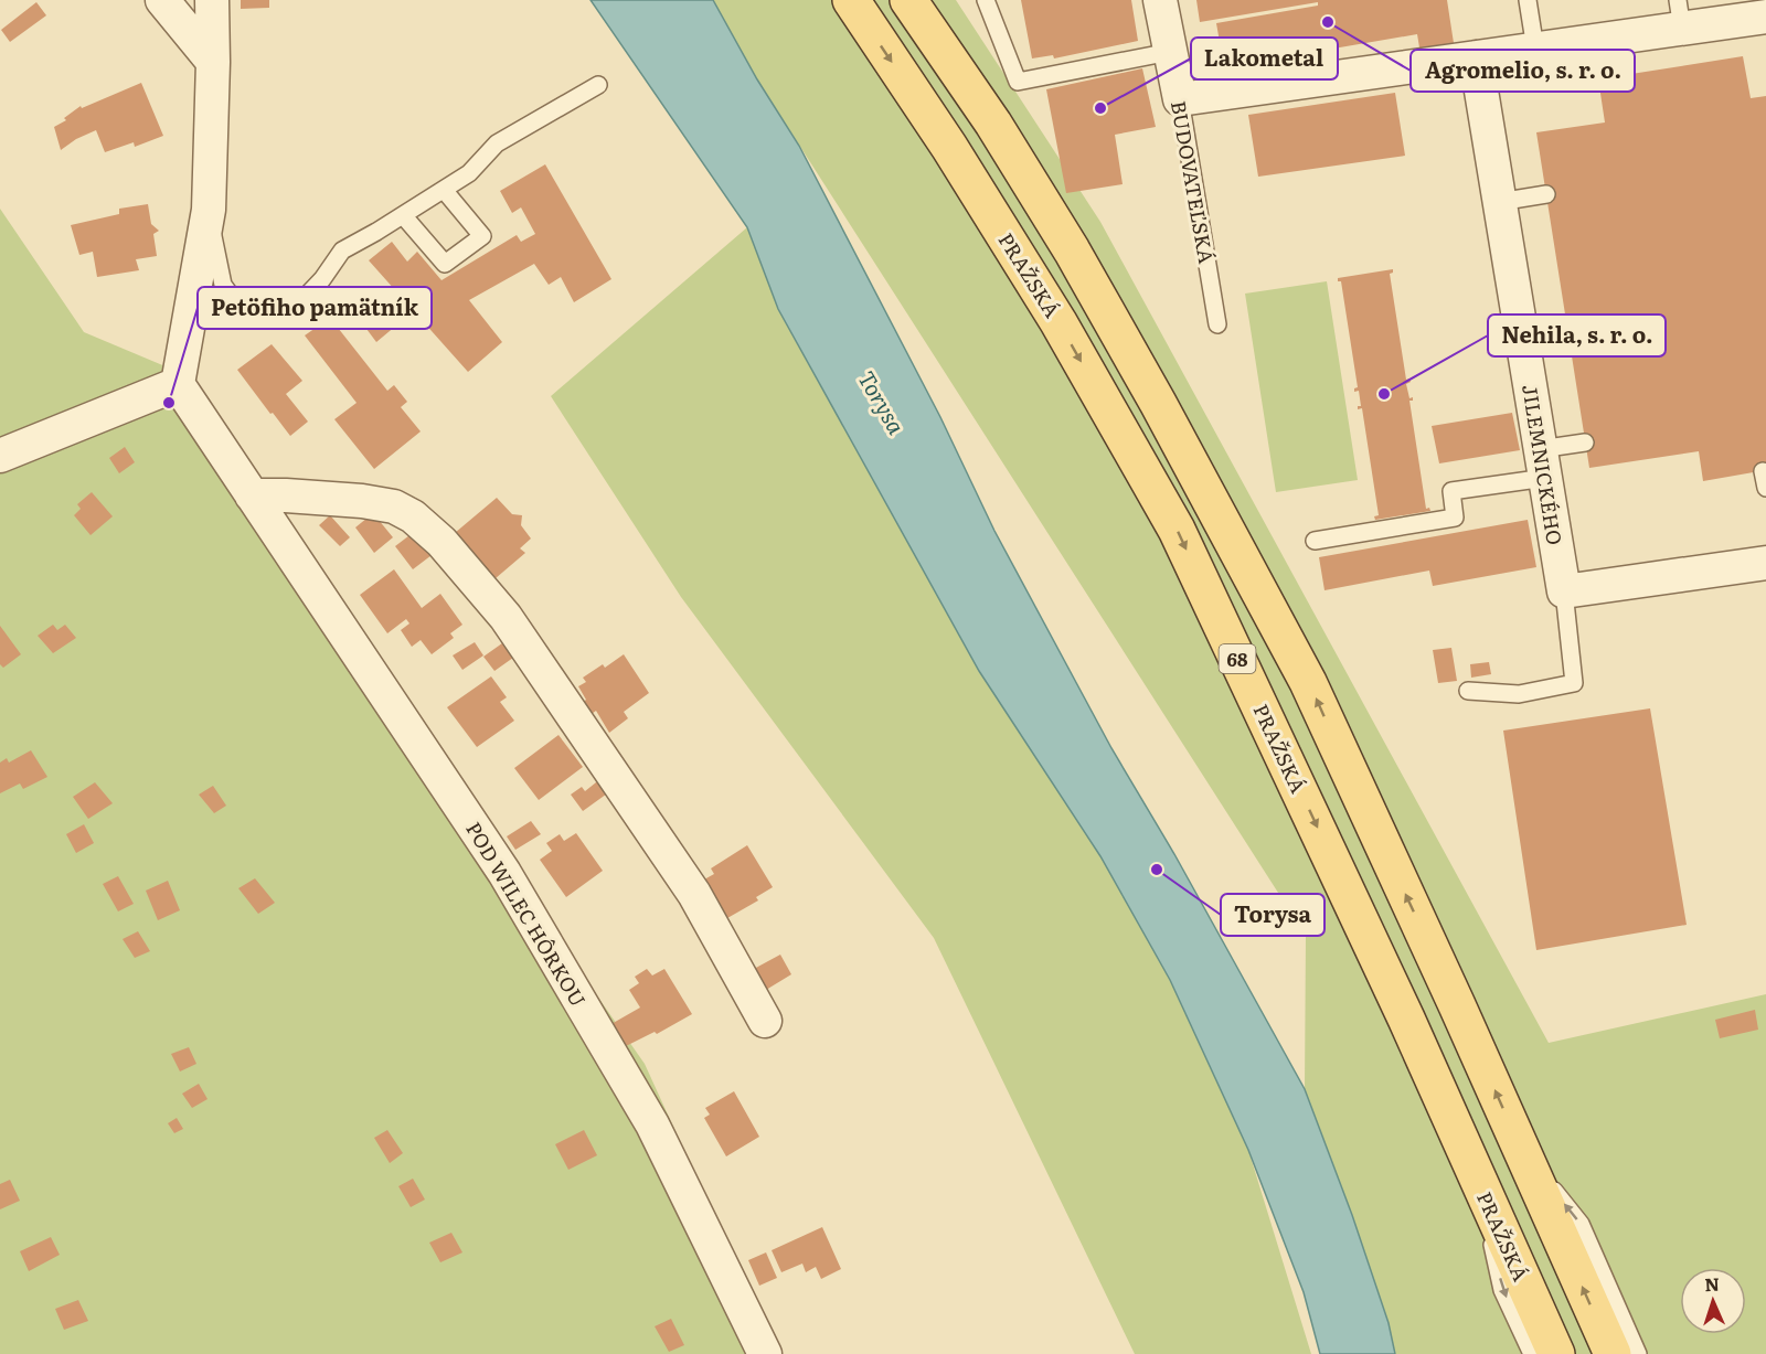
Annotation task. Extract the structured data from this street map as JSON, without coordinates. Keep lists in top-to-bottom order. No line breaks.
{"streets":{"main road":["PRAŽSKÁ","68"],"street":["BUDOVATEĽSKÁ","JILEMNICKÉHO","POD WILEC HÔRKOU"]},"water":["Torysa"],"places":["Agromelio, s. r. o.","Lakometal","Nehila, s. r. o.","Petöfiho pamätník","Torysa"],"north":"top"}
